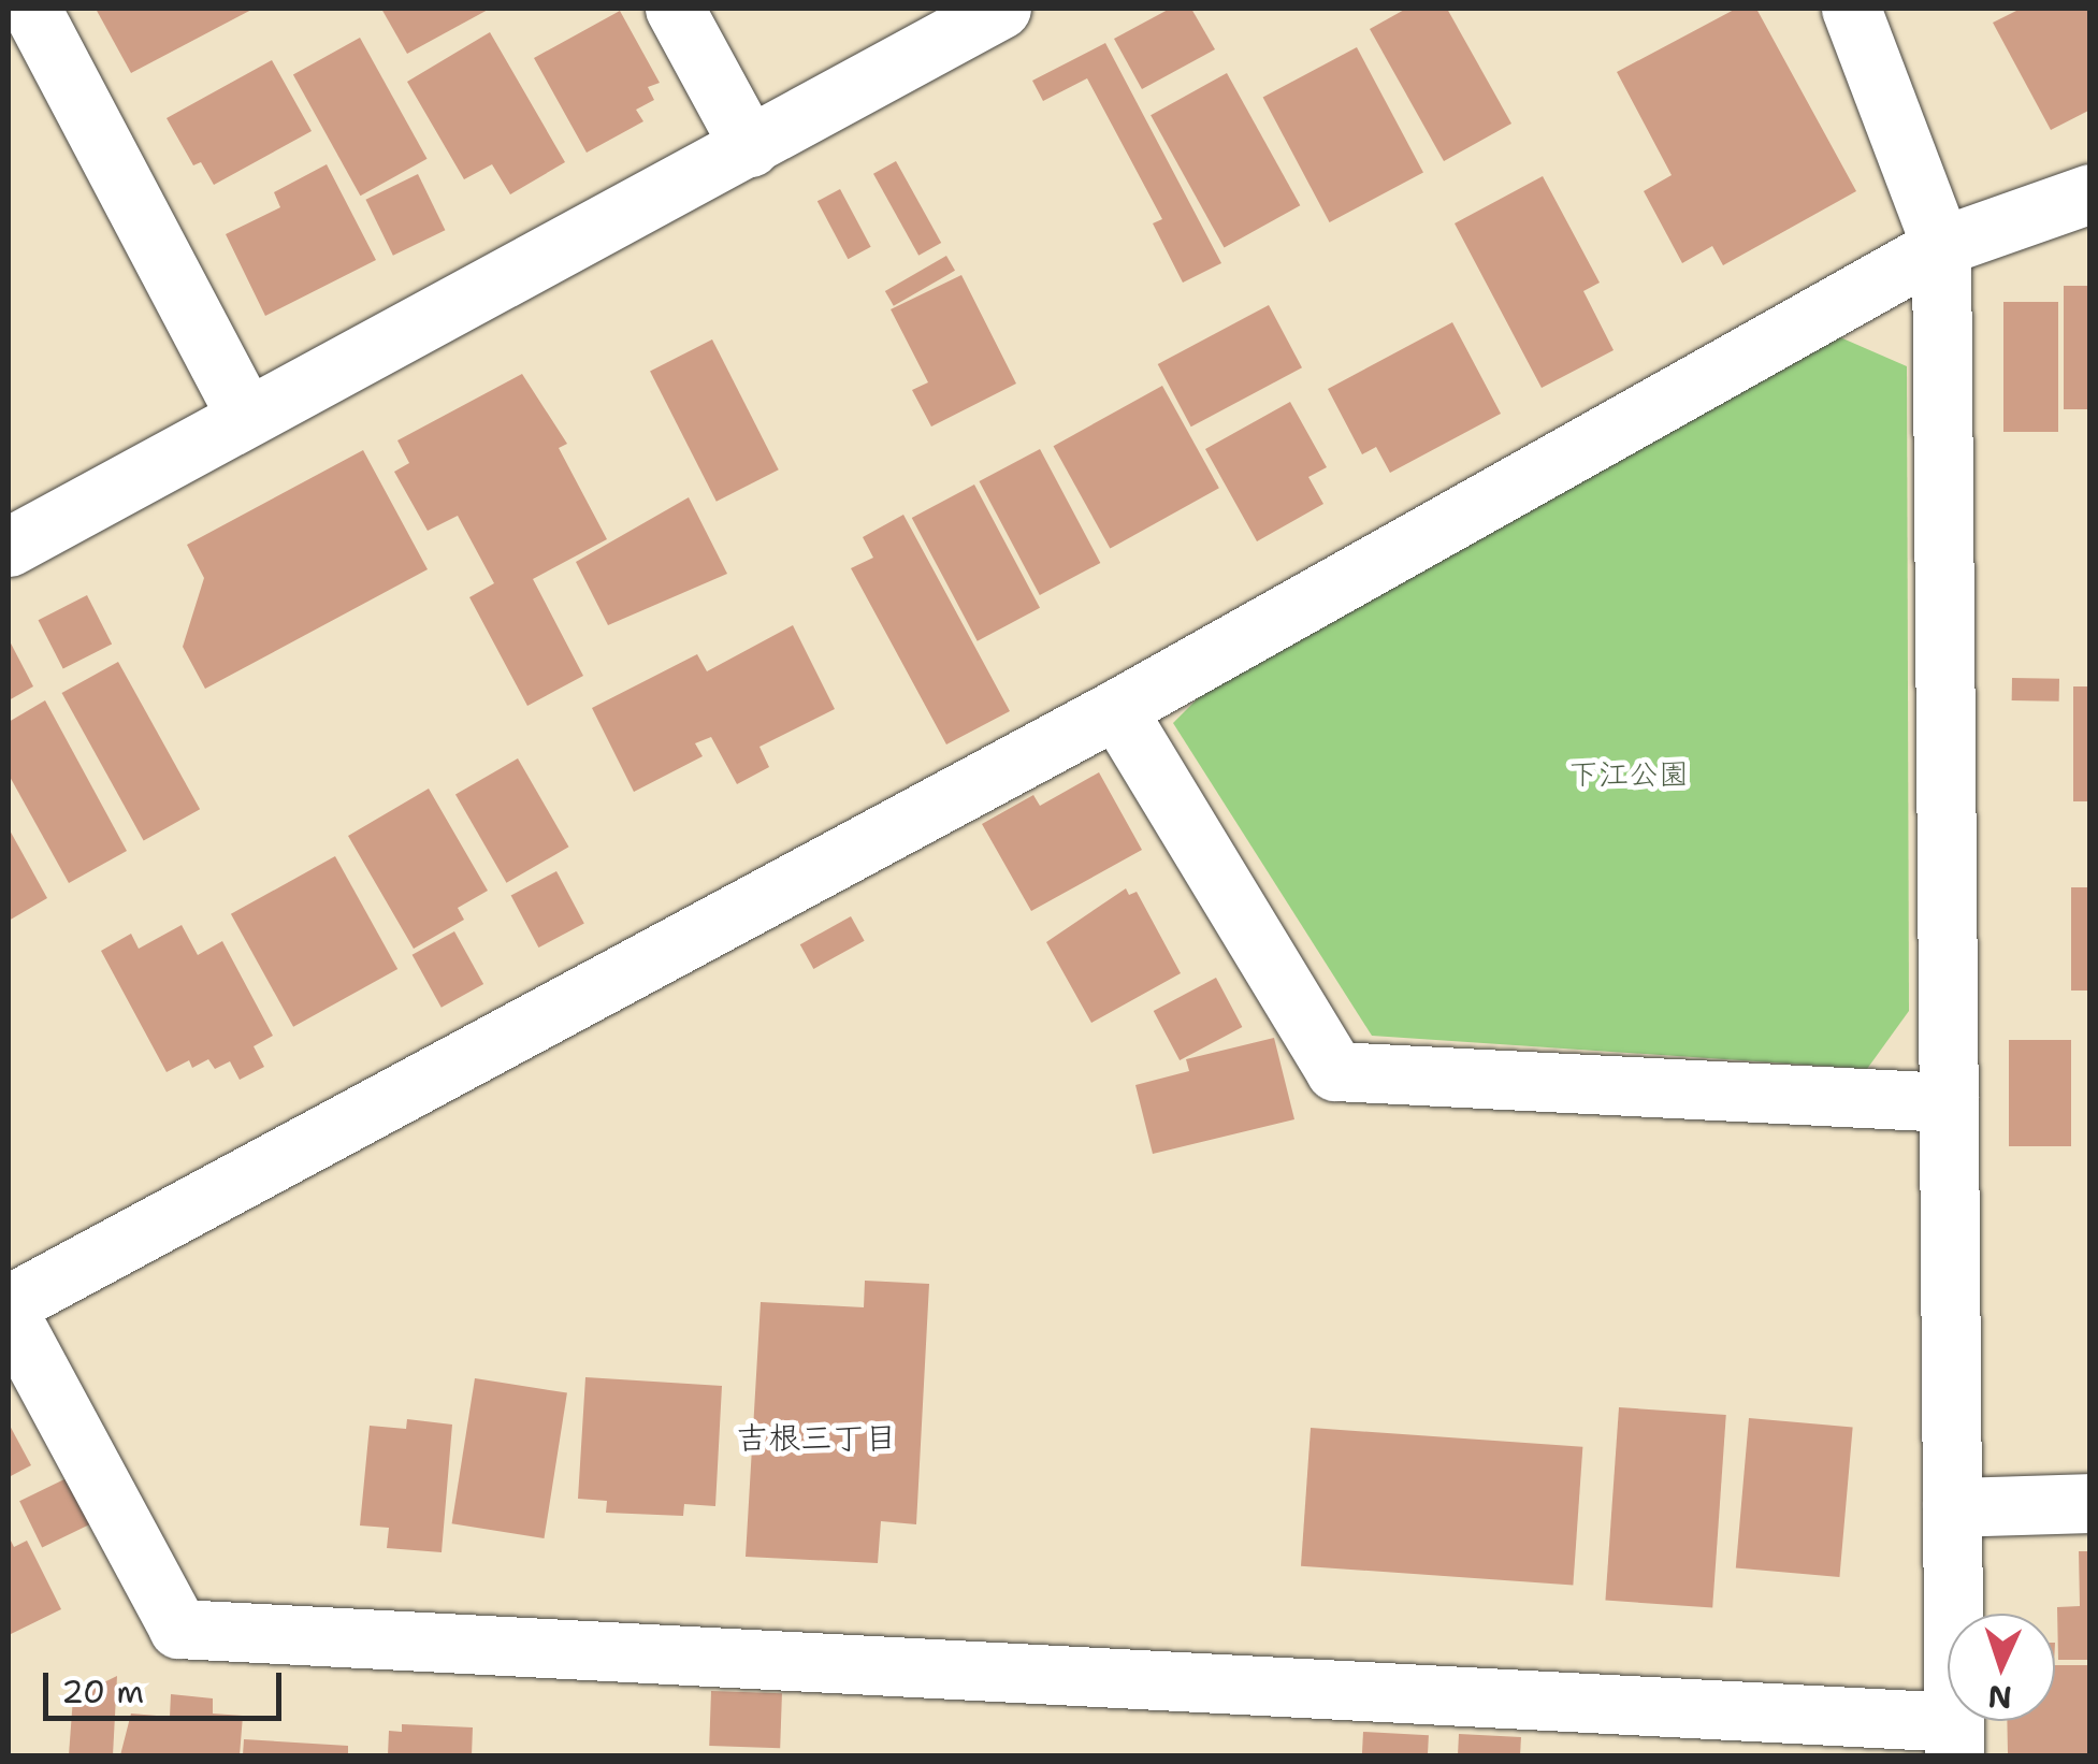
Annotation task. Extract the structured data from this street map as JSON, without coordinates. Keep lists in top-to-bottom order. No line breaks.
{"districts":["吉根三丁目"],"parks":["下江公園"],"scale_bar":"20 m","north":"bottom"}
